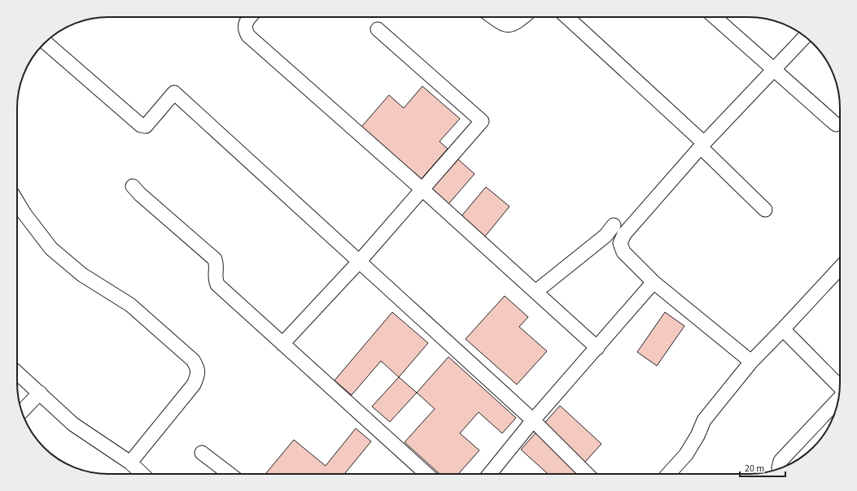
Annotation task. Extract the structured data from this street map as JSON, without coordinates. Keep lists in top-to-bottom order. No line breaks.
{"scale_bar":"20 m"}
